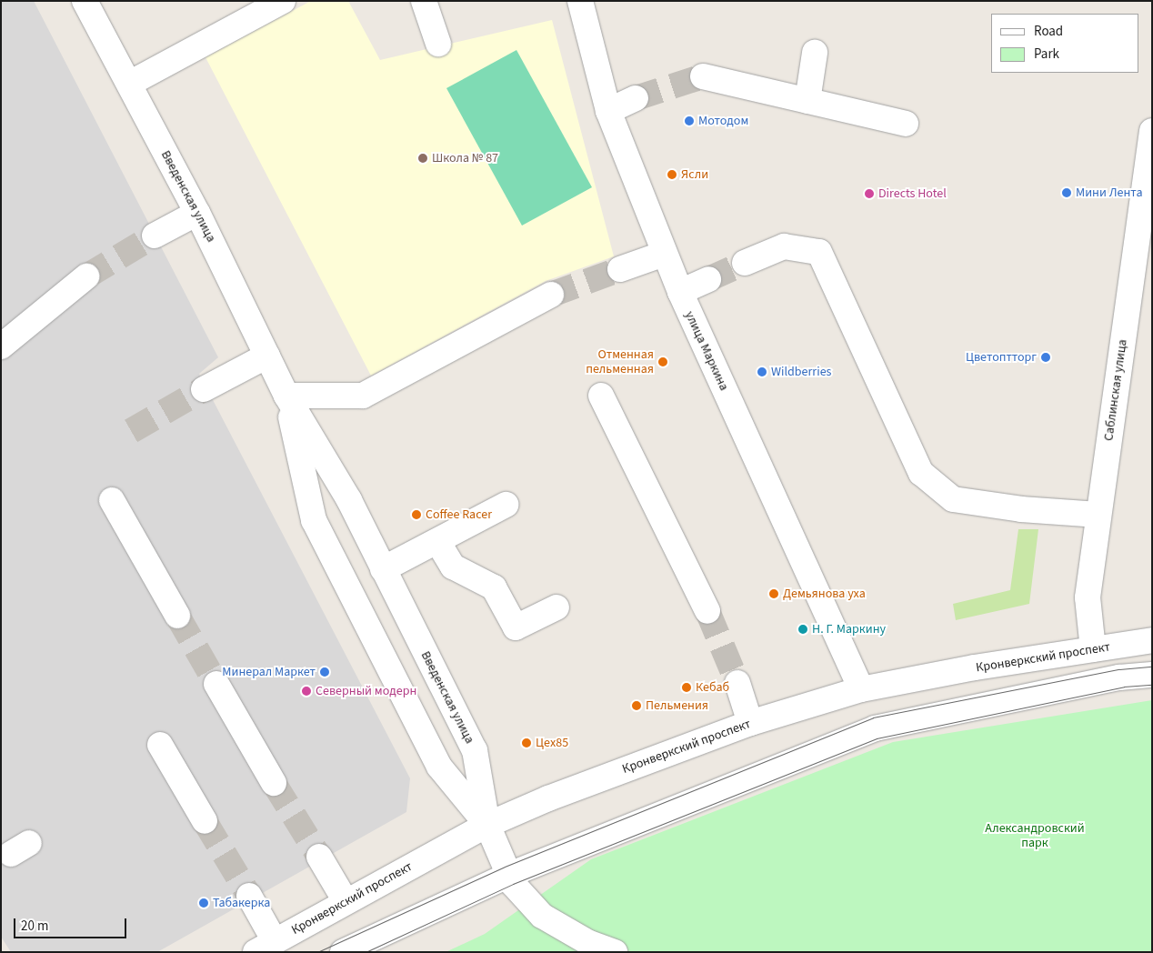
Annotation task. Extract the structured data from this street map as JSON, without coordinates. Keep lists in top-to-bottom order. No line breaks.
{"streets":{"street":["Введенская улица","улица Маркина","Саблинская улица","Кронверкский проспект"]},"crossings":[["Введенская улица","Кронверкский проспект"],["улица Маркина","Кронверкский проспект"],["Саблинская улица","Кронверкский проспект"]],"parks":["Александровский парк"],"places":["Мотодом","Школа № 87","Ясли","Мини Лента","Directs Hotel","Цветоптторг","Отменная пельменная","Wildberries","Coffee Racer","Демьянова уха","Н. Г. Маркину","Минерал Маркет","Кебаб","Северный модерн","Пельмения","Цех85","Табакерка"],"legend":["Road","Park"],"scale_bar":"20 m"}
